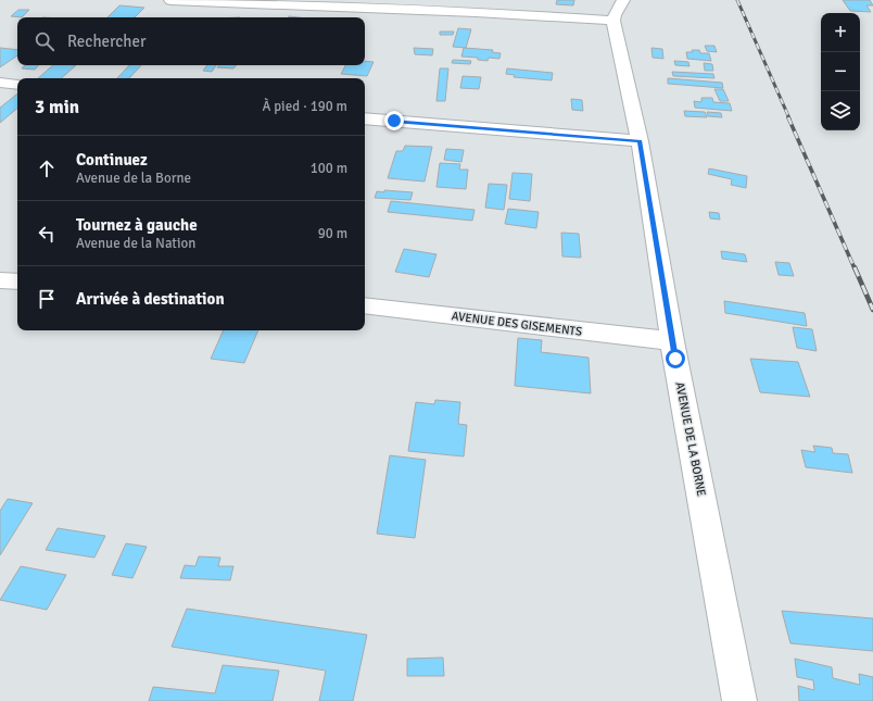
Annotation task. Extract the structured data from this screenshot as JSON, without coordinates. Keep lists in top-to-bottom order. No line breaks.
{"streets":{"street":["AVENUE DES GISEMENTS","AVENUE DE LA BORNE"]},"crossings":[["AVENUE DES GISEMENTS","AVENUE DE LA BORNE"]],"page":{"map_buttons":["+","−"],"search":"Rechercher","heading":["3 min","À pied · 190 m"],"list":[["Continuez","Avenue de la Borne","100 m"],["Tournez à gauche","Avenue de la Nation","90 m"],"Arrivée à destination"]}}
